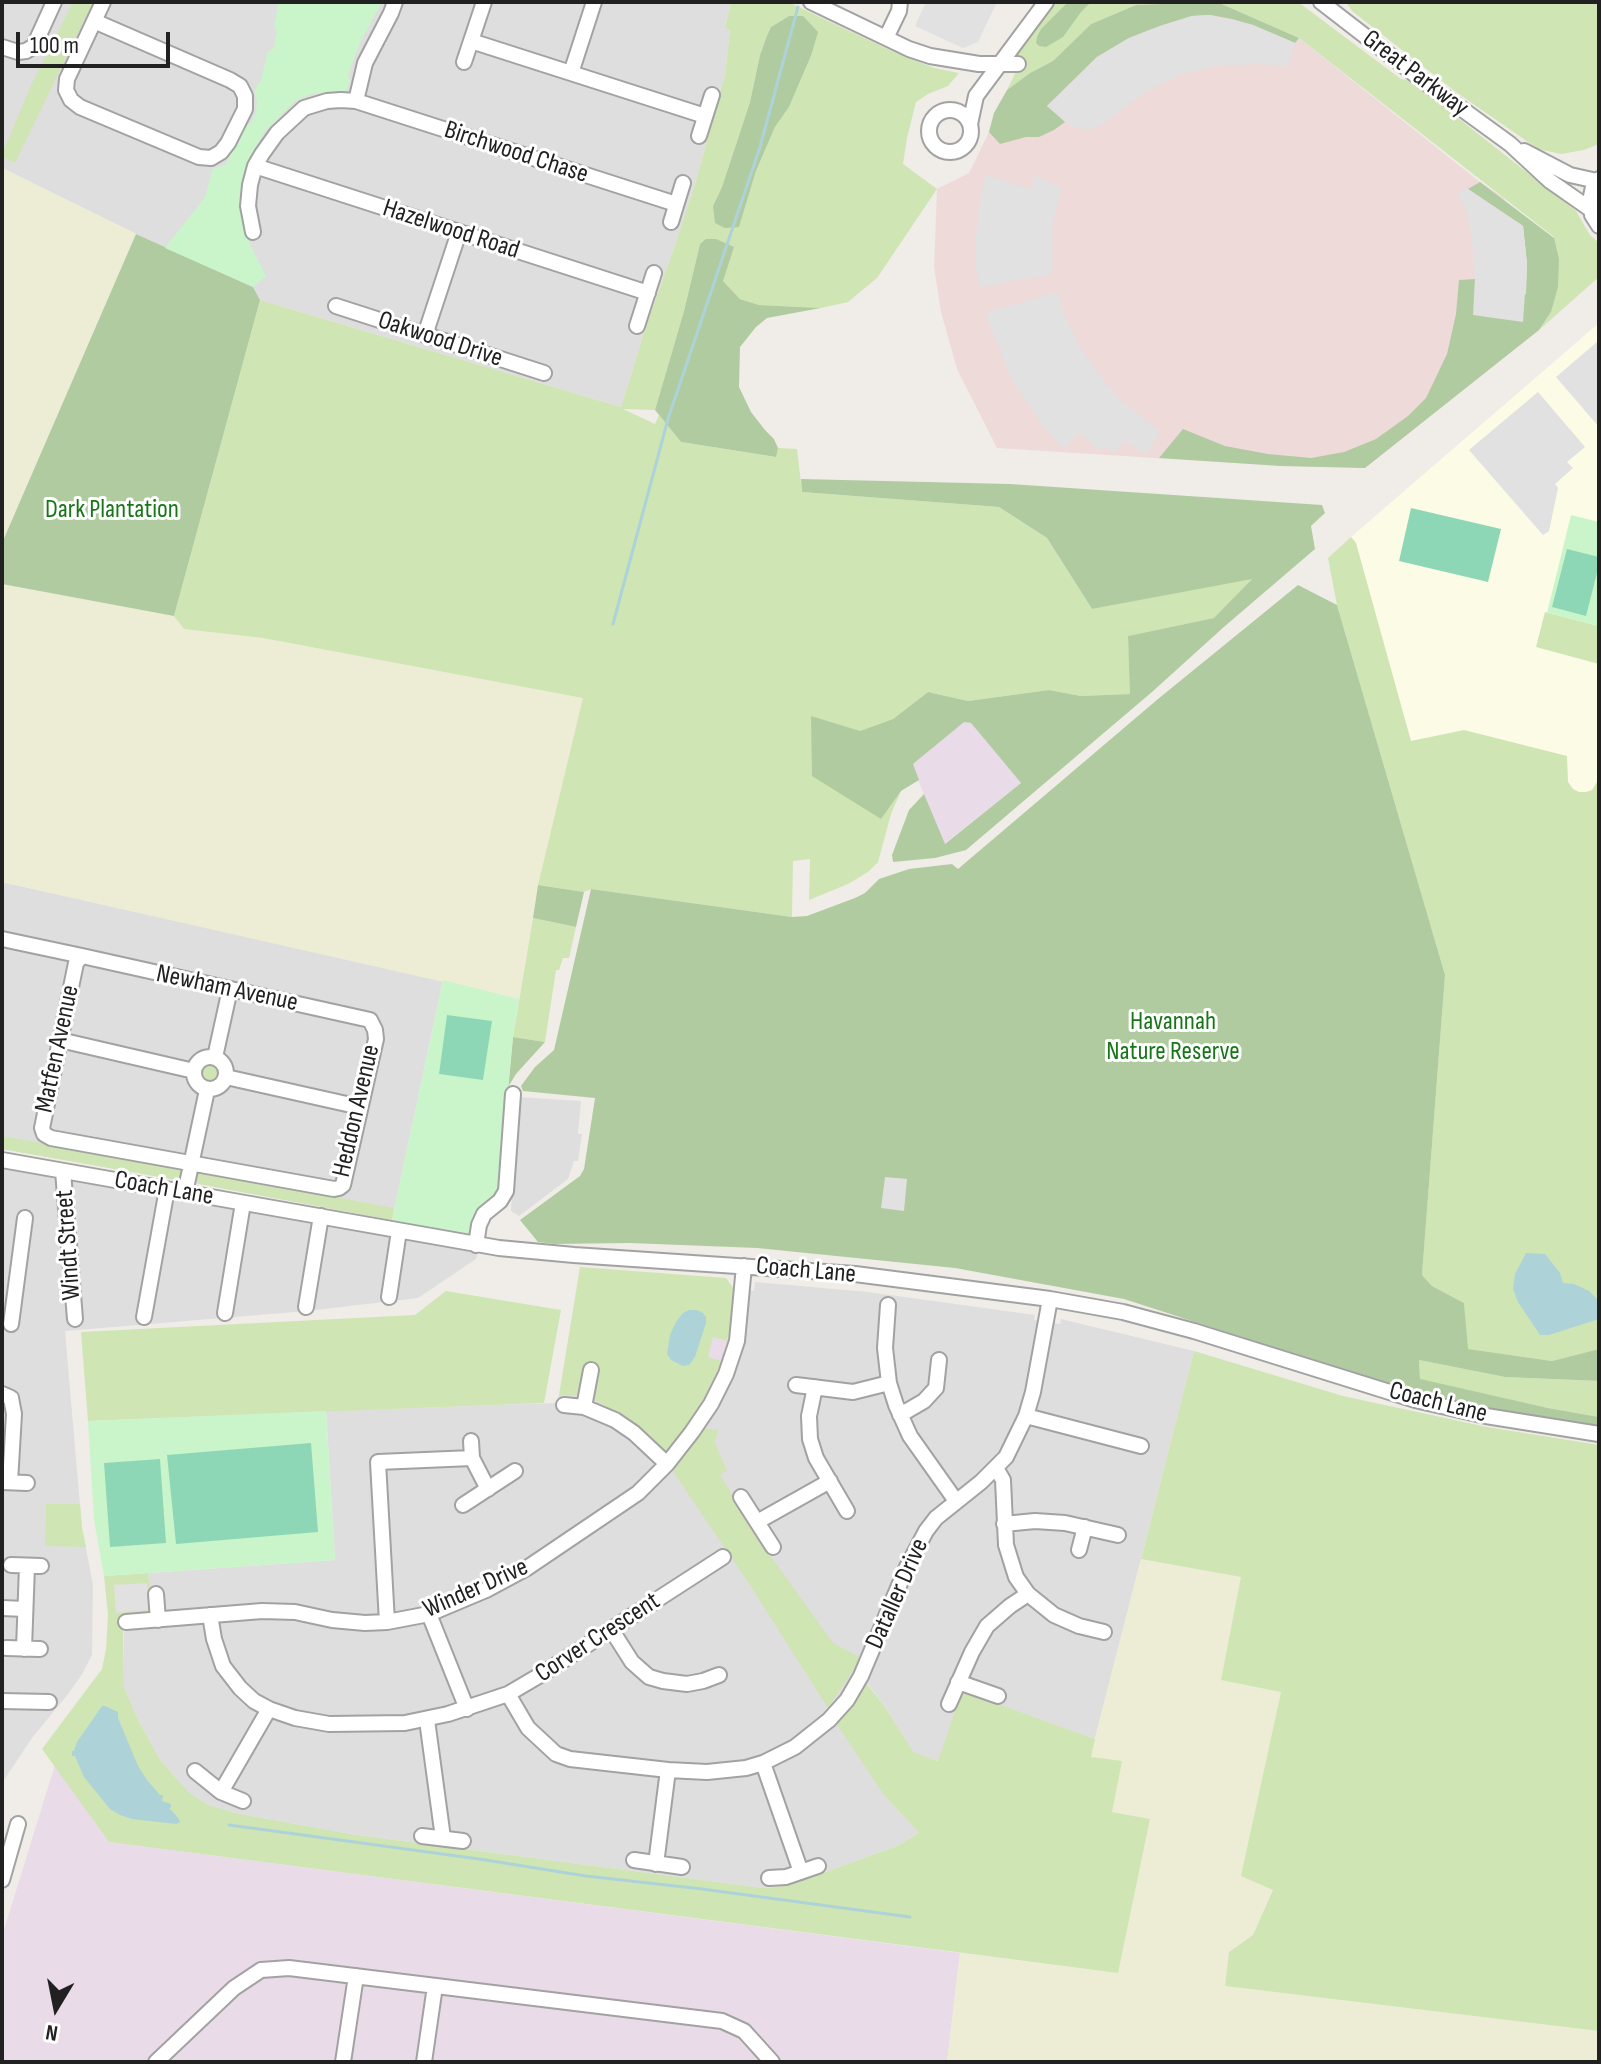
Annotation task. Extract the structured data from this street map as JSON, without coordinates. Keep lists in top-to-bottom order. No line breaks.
{"streets":{"street":["Great Parkway","Birchwood Chase","Hazelwood Road","Oakwood Drive","Newham Avenue","Matfen Avenue","Heddon Avenue","Coach Lane","Windt Street","Winder Drive","Dataller Drive","Corver Crescent"]},"crossings":[["Newham Avenue","Matfen Avenue"],["Newham Avenue","Heddon Avenue"],["Matfen Avenue","Heddon Avenue"],["Coach Lane","Windt Street"],["Coach Lane","Winder Drive"],["Coach Lane","Dataller Drive"],["Winder Drive","Corver Crescent"],["Dataller Drive","Corver Crescent"]],"parks":["Dark Plantation","Havannah Nature Reserve"],"scale_bar":"100 m","north":"bottom"}
